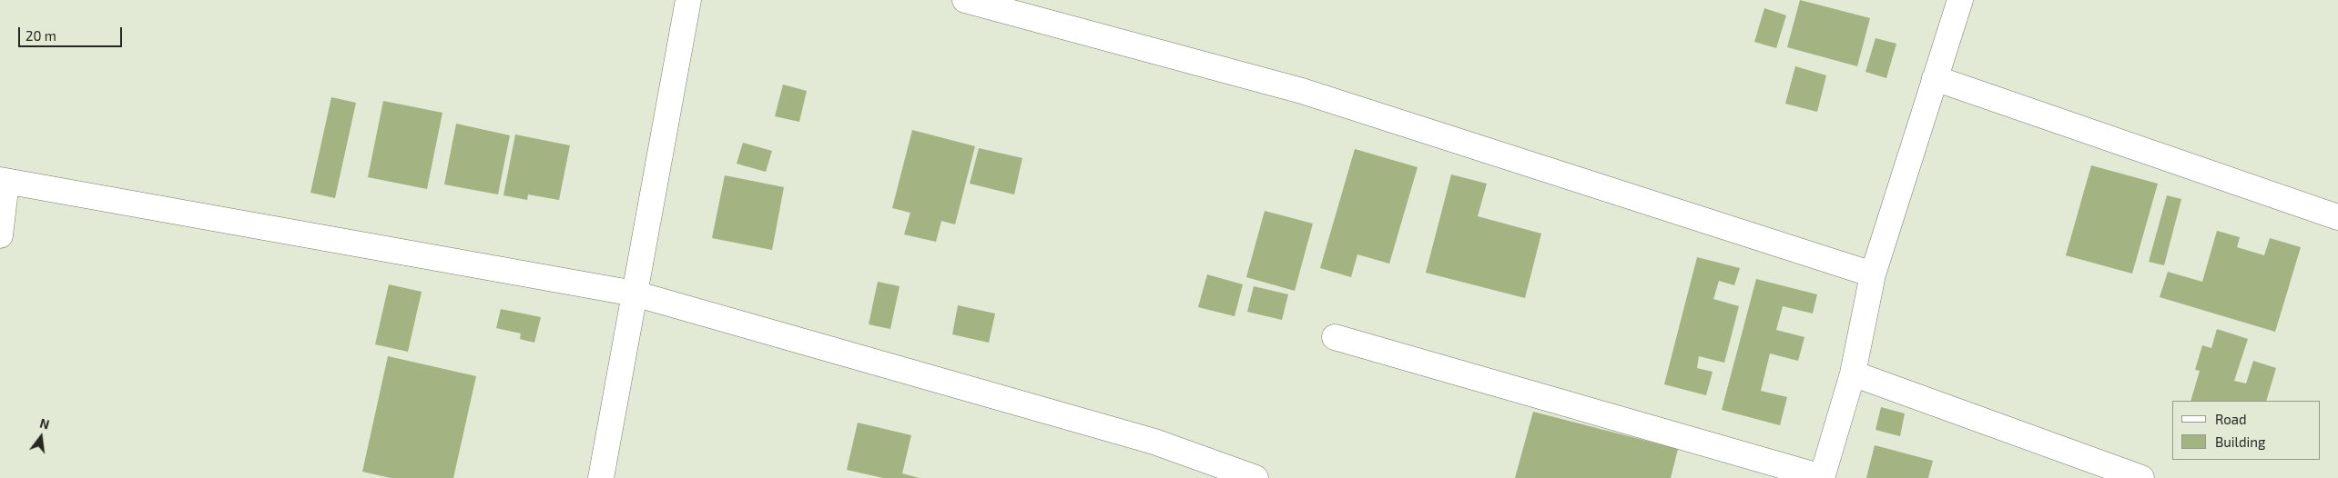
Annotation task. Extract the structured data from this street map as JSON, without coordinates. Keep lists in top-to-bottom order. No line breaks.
{"legend":["Road","Building"],"scale_bar":"20 m","north":"top"}
